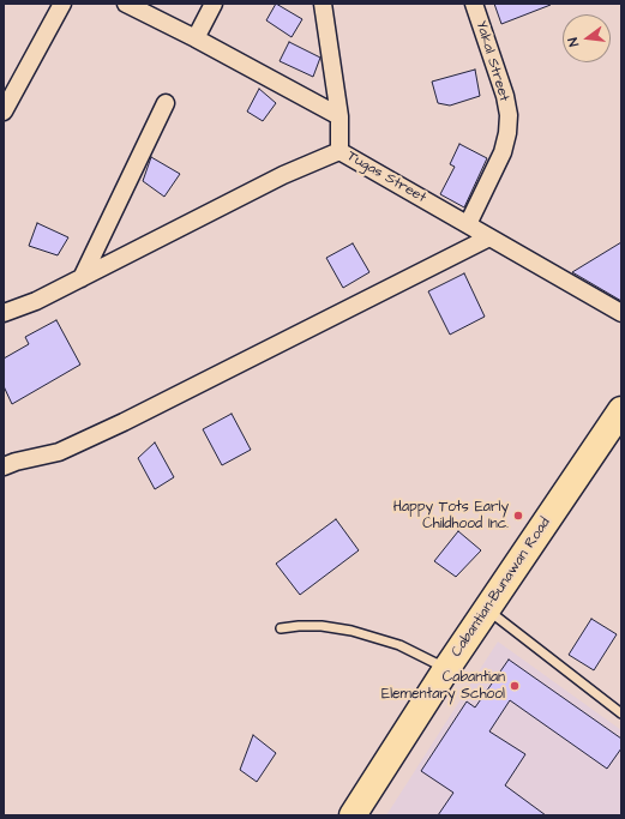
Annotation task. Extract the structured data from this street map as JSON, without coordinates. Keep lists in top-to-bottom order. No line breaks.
{"streets":{"main road":["Cabantian-Bunawan Road"],"street":["Yakal Street","Tugas Street"]},"crossings":[["Yakal Street","Tugas Street"]],"places":["Happy Tots Early Childhood Inc.","Cabantian Elementary School"],"north":"left"}
